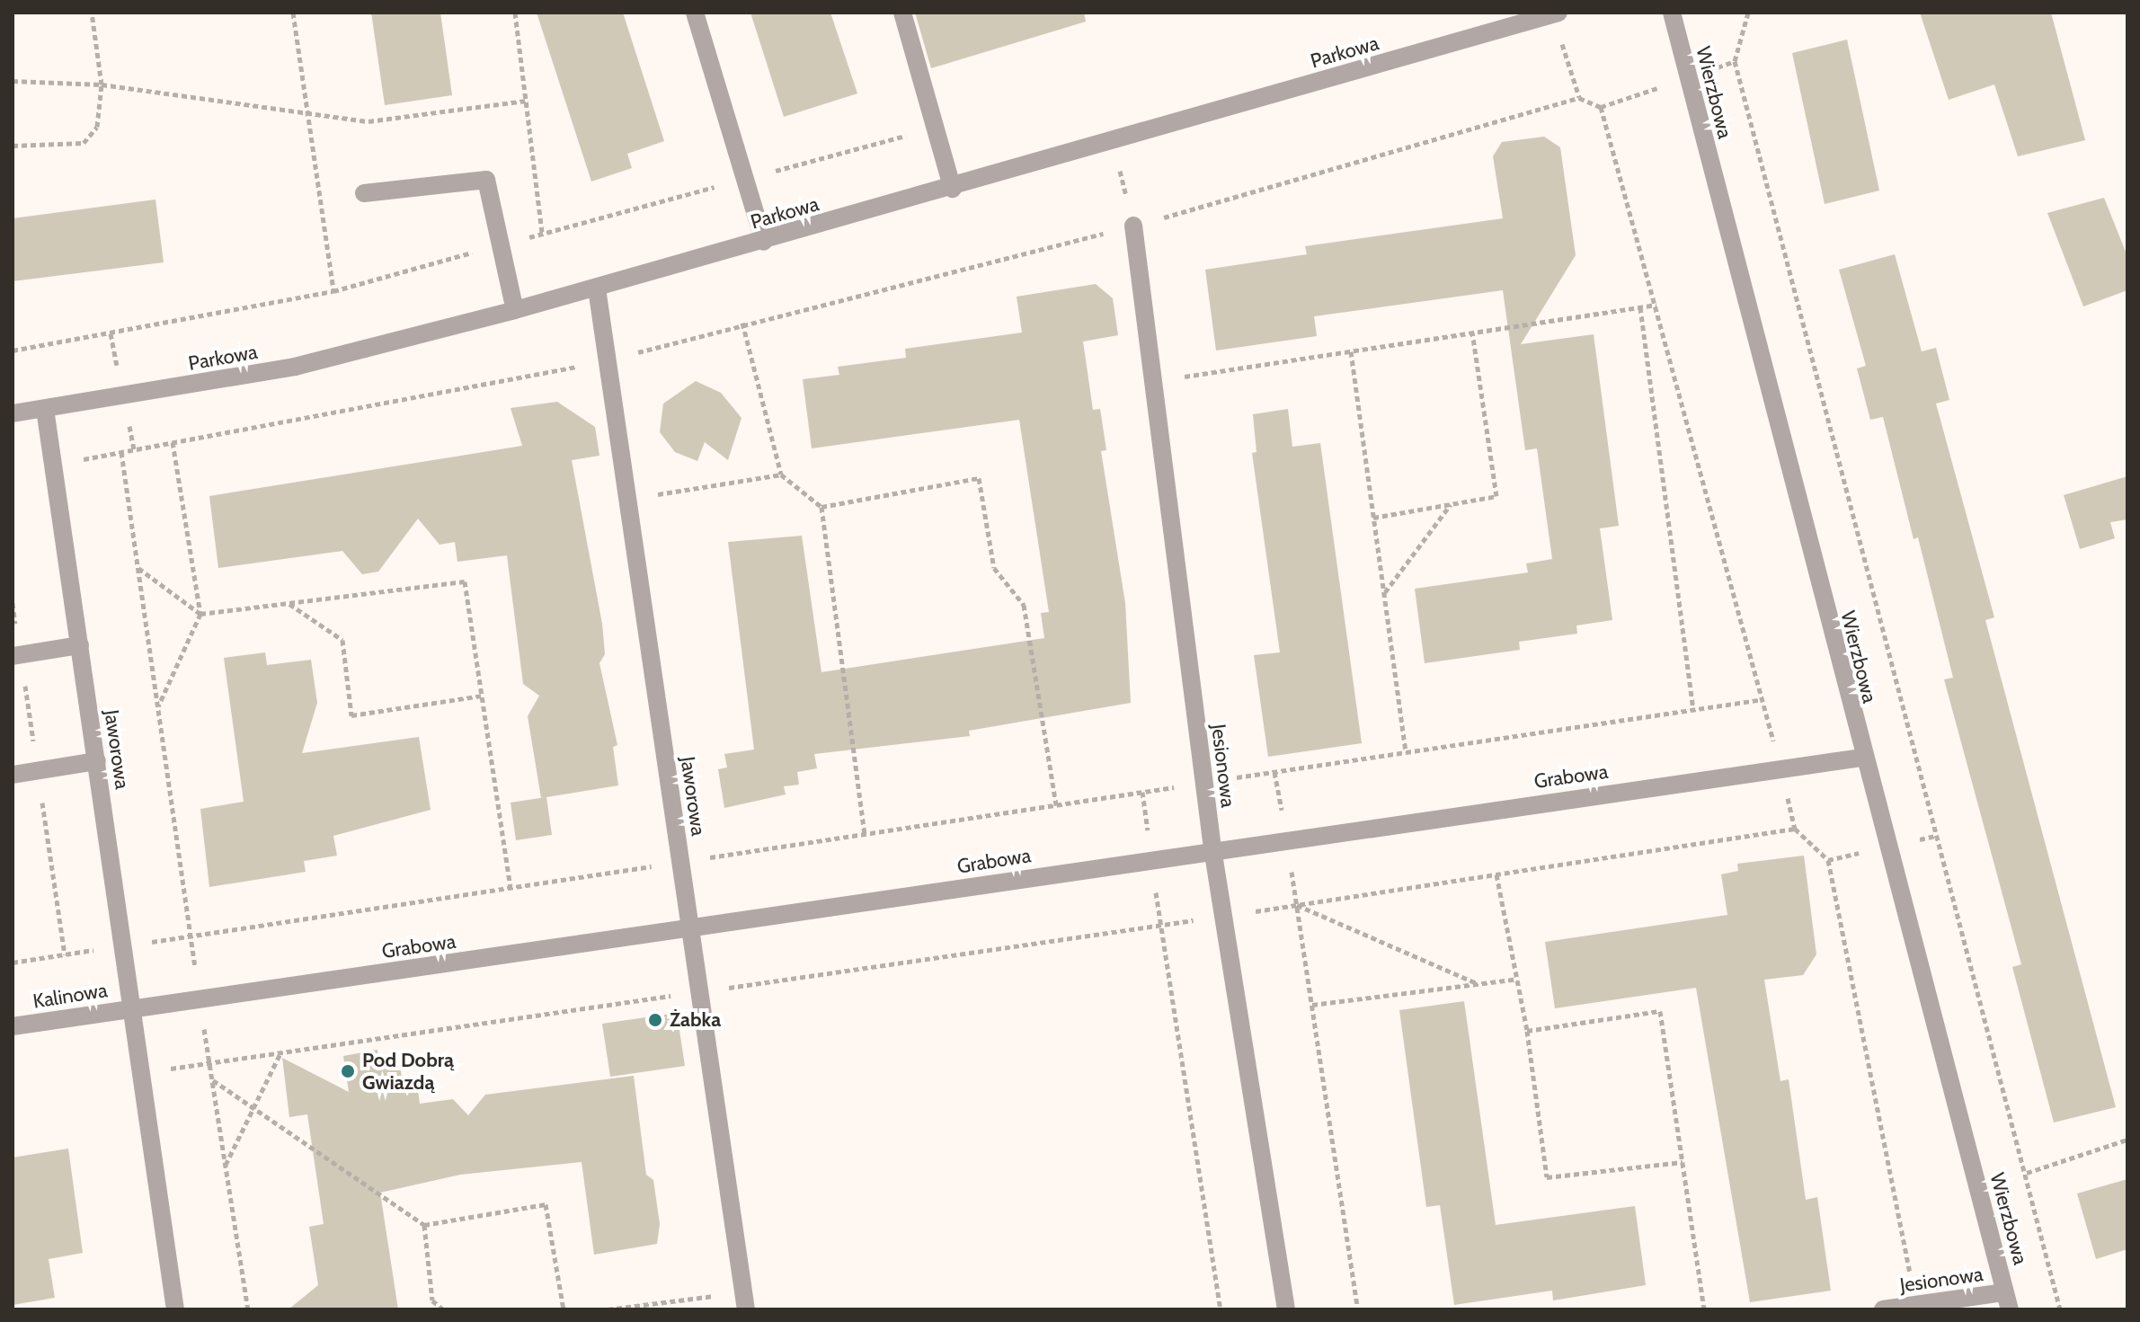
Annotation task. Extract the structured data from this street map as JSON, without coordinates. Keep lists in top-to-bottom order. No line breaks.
{"streets":{"street":["Parkowa","Wierzbowa","Jaworowa","Jesionowa","Grabowa","Kalinowa"]},"crossings":[["Parkowa","Jaworowa"],["Wierzbowa","Jesionowa"],["Wierzbowa","Grabowa"],["Jaworowa","Grabowa"],["Jaworowa","Kalinowa"],["Jesionowa","Grabowa"],["Grabowa","Kalinowa"]],"places":["Żabka","Pod Dobrą Gwiazdą"]}
